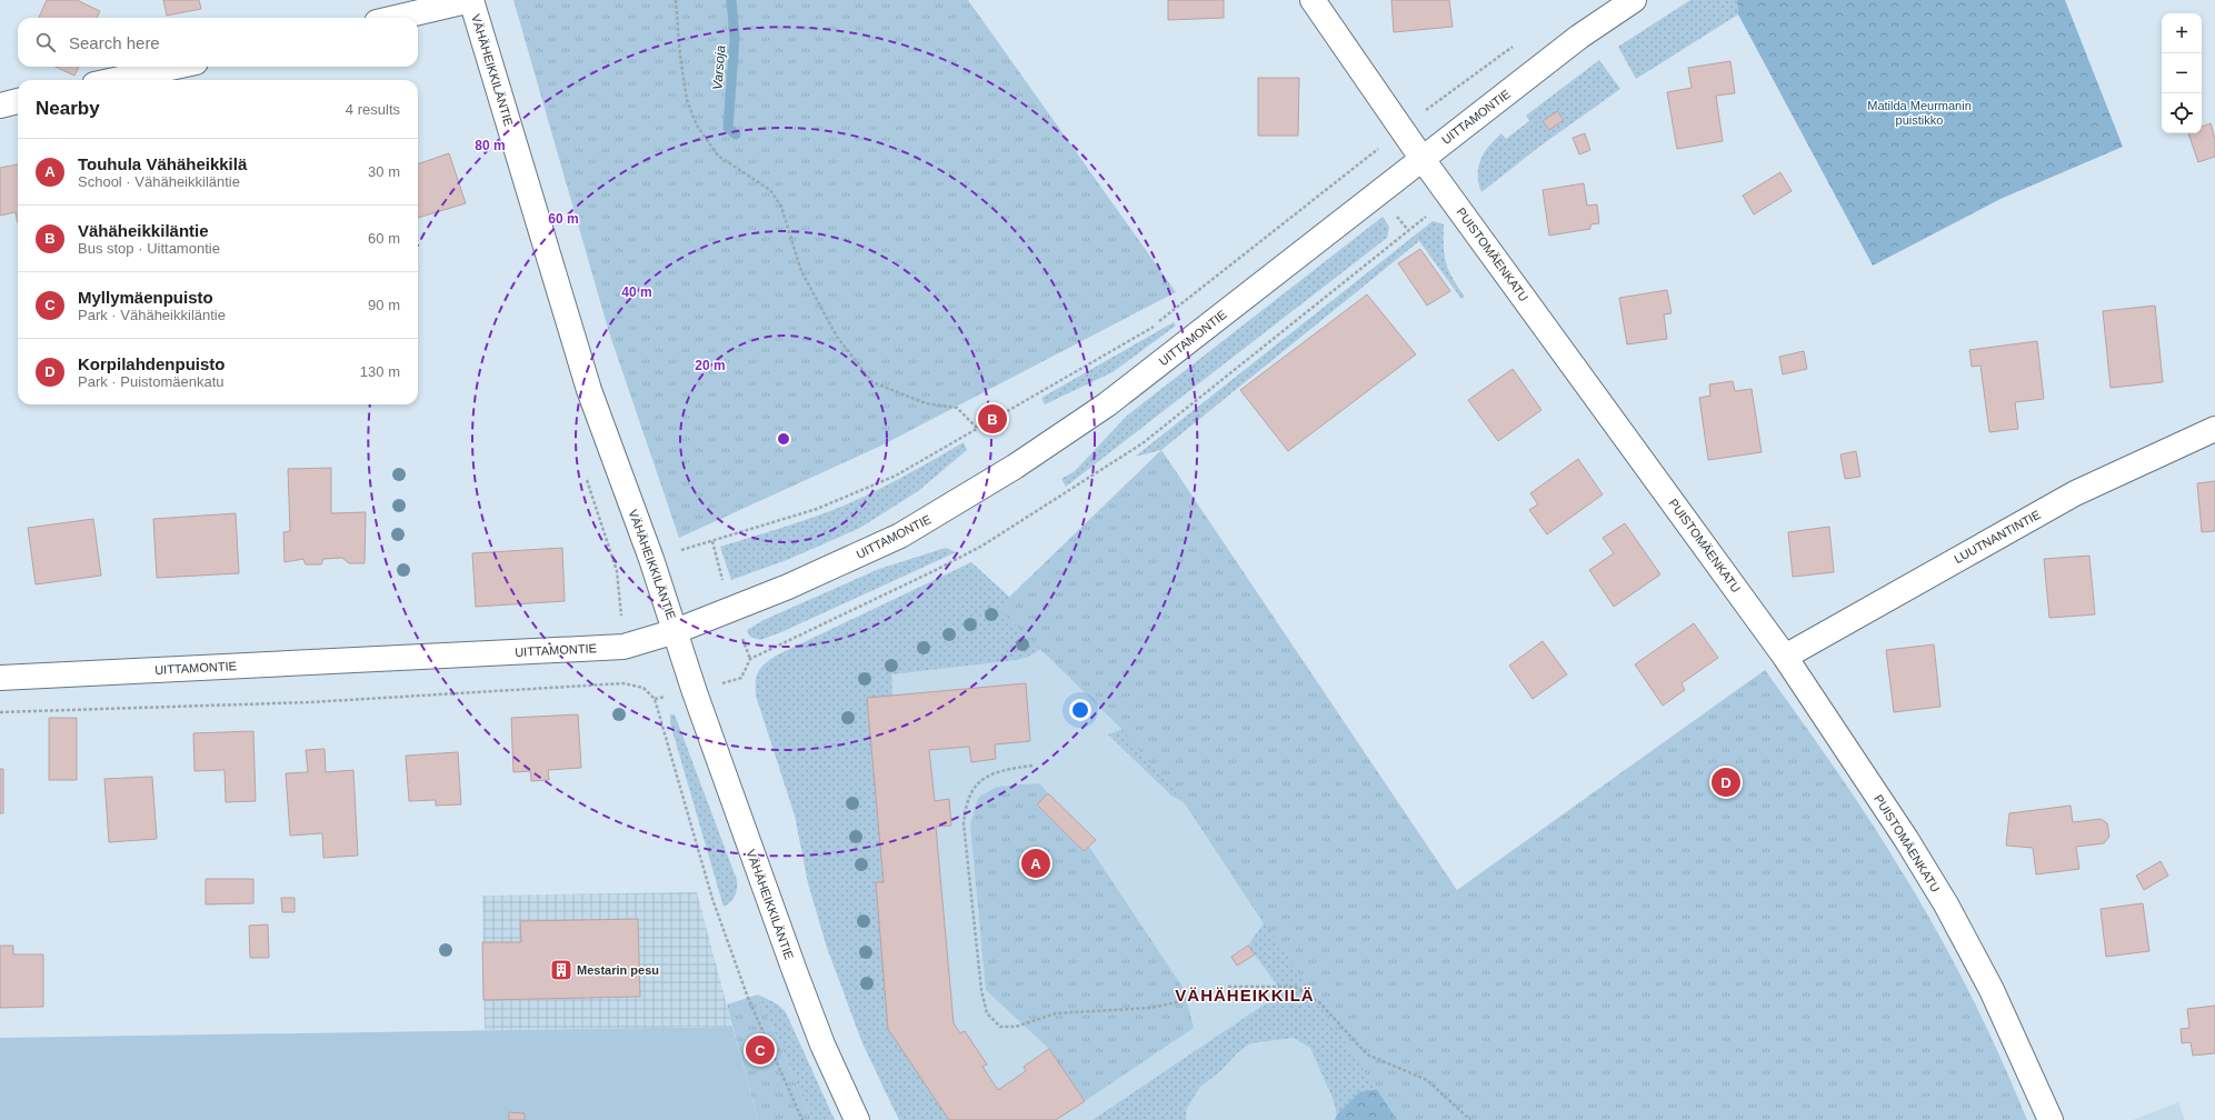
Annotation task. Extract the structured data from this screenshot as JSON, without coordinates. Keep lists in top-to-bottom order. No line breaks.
{"streets":{"street":["VÄHÄHEIKKILÄNTIE","UITTAMONTIE","PUISTOMÄENKATU","LUUTNANTINTIE"]},"crossings":[["VÄHÄHEIKKILÄNTIE","UITTAMONTIE"],["UITTAMONTIE","PUISTOMÄENKATU"],["PUISTOMÄENKATU","LUUTNANTINTIE"]],"districts":["VÄHÄHEIKKILÄ"],"water":["Varsoja"],"parks":["Matilda Meurmanin puistikko"],"places":{"building":["Mestarin pesu"]},"page":{"map_buttons":["+","−"],"search":"Search here","heading":["Nearby","4 results"],"list":[{"mark":"A","name":"Touhula Vähäheikkilä","note":"School · Vähäheikkiläntie","value":"30 m"},{"mark":"B","name":"Vähäheikkiläntie","note":"Bus stop · Uittamontie","value":"60 m"},{"mark":"C","name":"Myllymäenpuisto","note":"Park · Vähäheikkiläntie","value":"90 m"},{"mark":"D","name":"Korpilahdenpuisto","note":"Park · Puistomäenkatu","value":"130 m"}],"pins":["B","D","A","C"]},"rings":["80 m","60 m","40 m","20 m"]}
